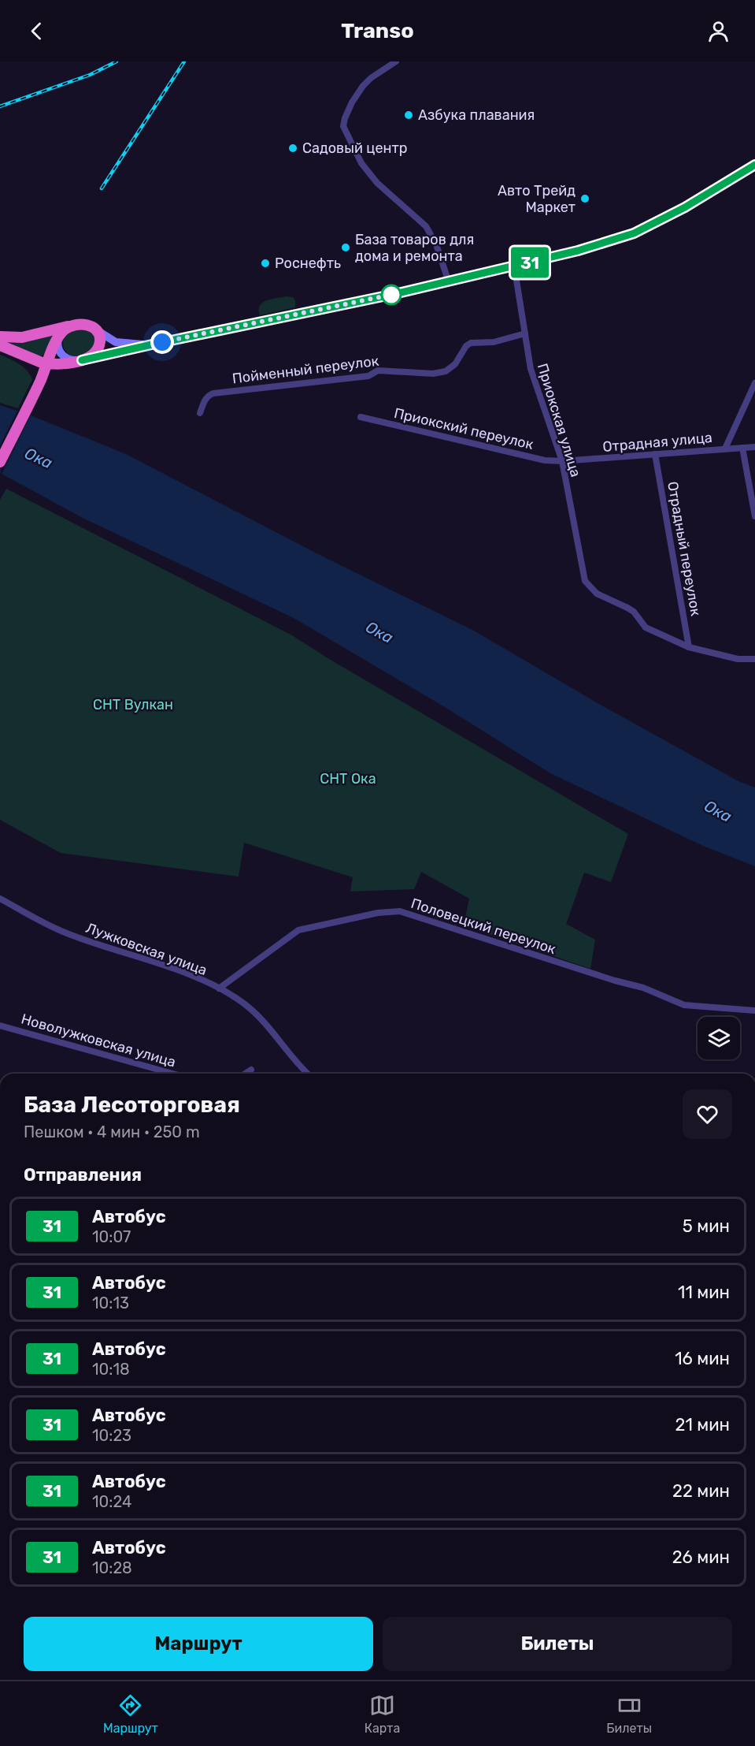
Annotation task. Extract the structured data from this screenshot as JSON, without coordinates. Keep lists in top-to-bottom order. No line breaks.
{"streets":{"street":["Пойменный переулок","Приокская улица","Приокский переулок","Отрадная улица","Отрадный переулок","Половецкий переулок","Лужковская улица","Новолужковская улица"]},"crossings":[["Пойменный переулок","Приокская улица"],["Приокская улица","Приокский переулок"],["Приокская улица","Отрадная улица"],["Приокская улица","Отрадный переулок"],["Приокский переулок","Отрадная улица"],["Отрадная улица","Отрадный переулок"],["Половецкий переулок","Лужковская улица"]],"water":["Ока"],"parks":["СНТ Вулкан","СНТ Ока"],"places":["Азбука плавания","Садовый центр","Авто Трейд Маркет","База товаров для дома и ремонта","Роснефть"],"lines":["bus line 31"],"page":{"header":"Transo","on_map":"31","heading":[["База Лесоторговая","Пешком · 4 мин · 250 m"],"Отправления"],"list":[{"mark":"31","name":"Автобус","note":"10:07","value":"5 мин"},{"mark":"31","name":"Автобус","note":"10:13","value":"11 мин"},{"mark":"31","name":"Автобус","note":"10:18","value":"16 мин"},{"mark":"31","name":"Автобус","note":"10:23","value":"21 мин"},{"mark":"31","name":"Автобус","note":"10:24","value":"22 мин"},{"mark":"31","name":"Автобус","note":"10:28","value":"26 мин"}],"buttons":["Маршрут","Билеты"],"tabs":["Маршрут","Карта","Билеты"]}}
